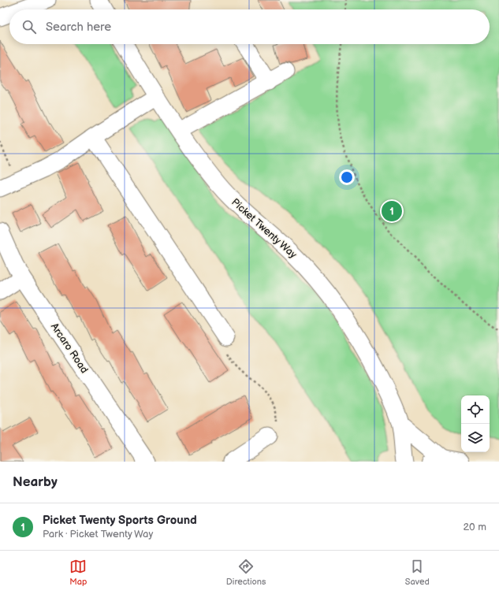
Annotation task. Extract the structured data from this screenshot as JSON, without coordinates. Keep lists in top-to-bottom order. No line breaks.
{"streets":{"street":["Picket Twenty Way","Arcaro Road"]},"page":{"search":"Search here","pins":"1","heading":"Nearby","list":[{"mark":"1","name":"Picket Twenty Sports Ground","note":"Park · Picket Twenty Way","value":"20 m"}],"nav":["Map","Directions","Saved"]}}
